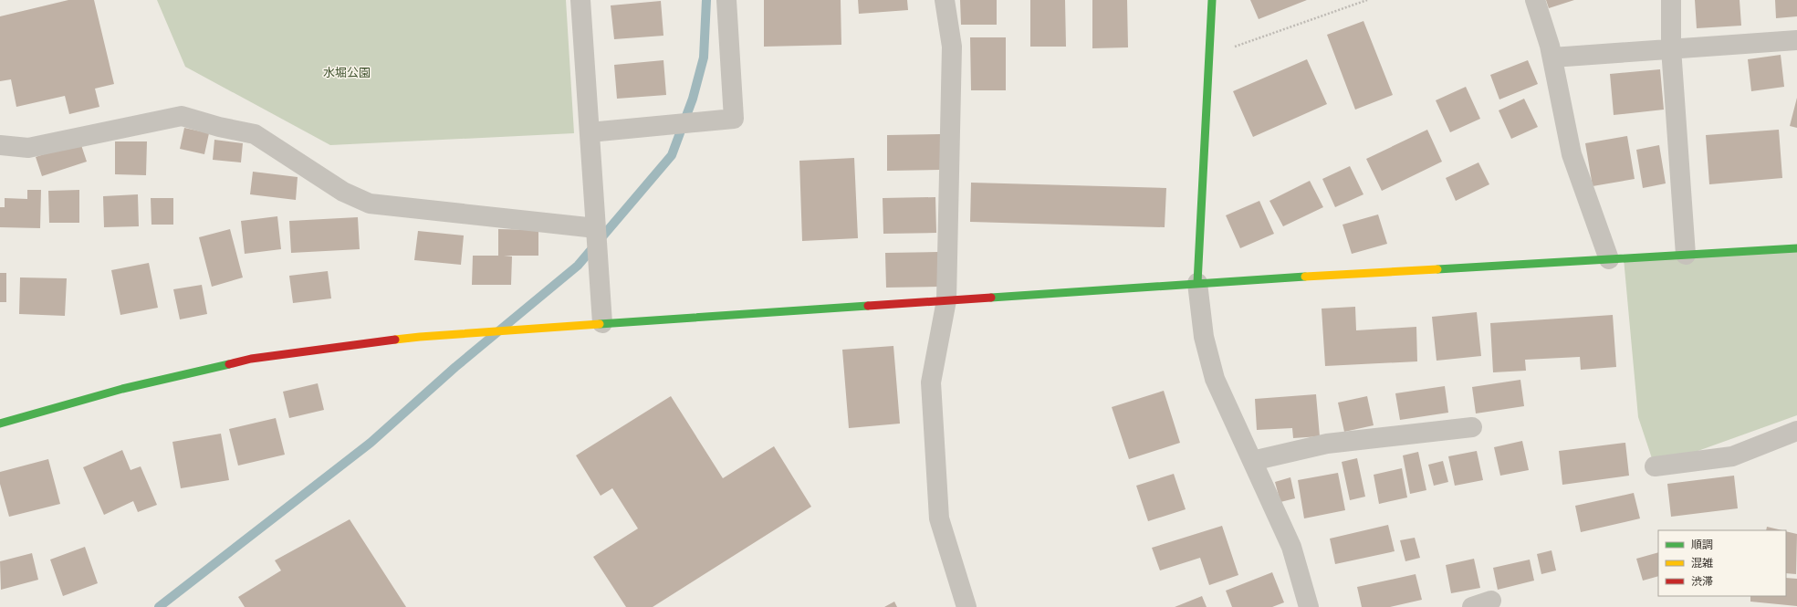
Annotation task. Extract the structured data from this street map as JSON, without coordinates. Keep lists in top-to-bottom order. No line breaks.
{"parks":["水堀公園"],"legend":["順調","混雑","渋滞"]}
